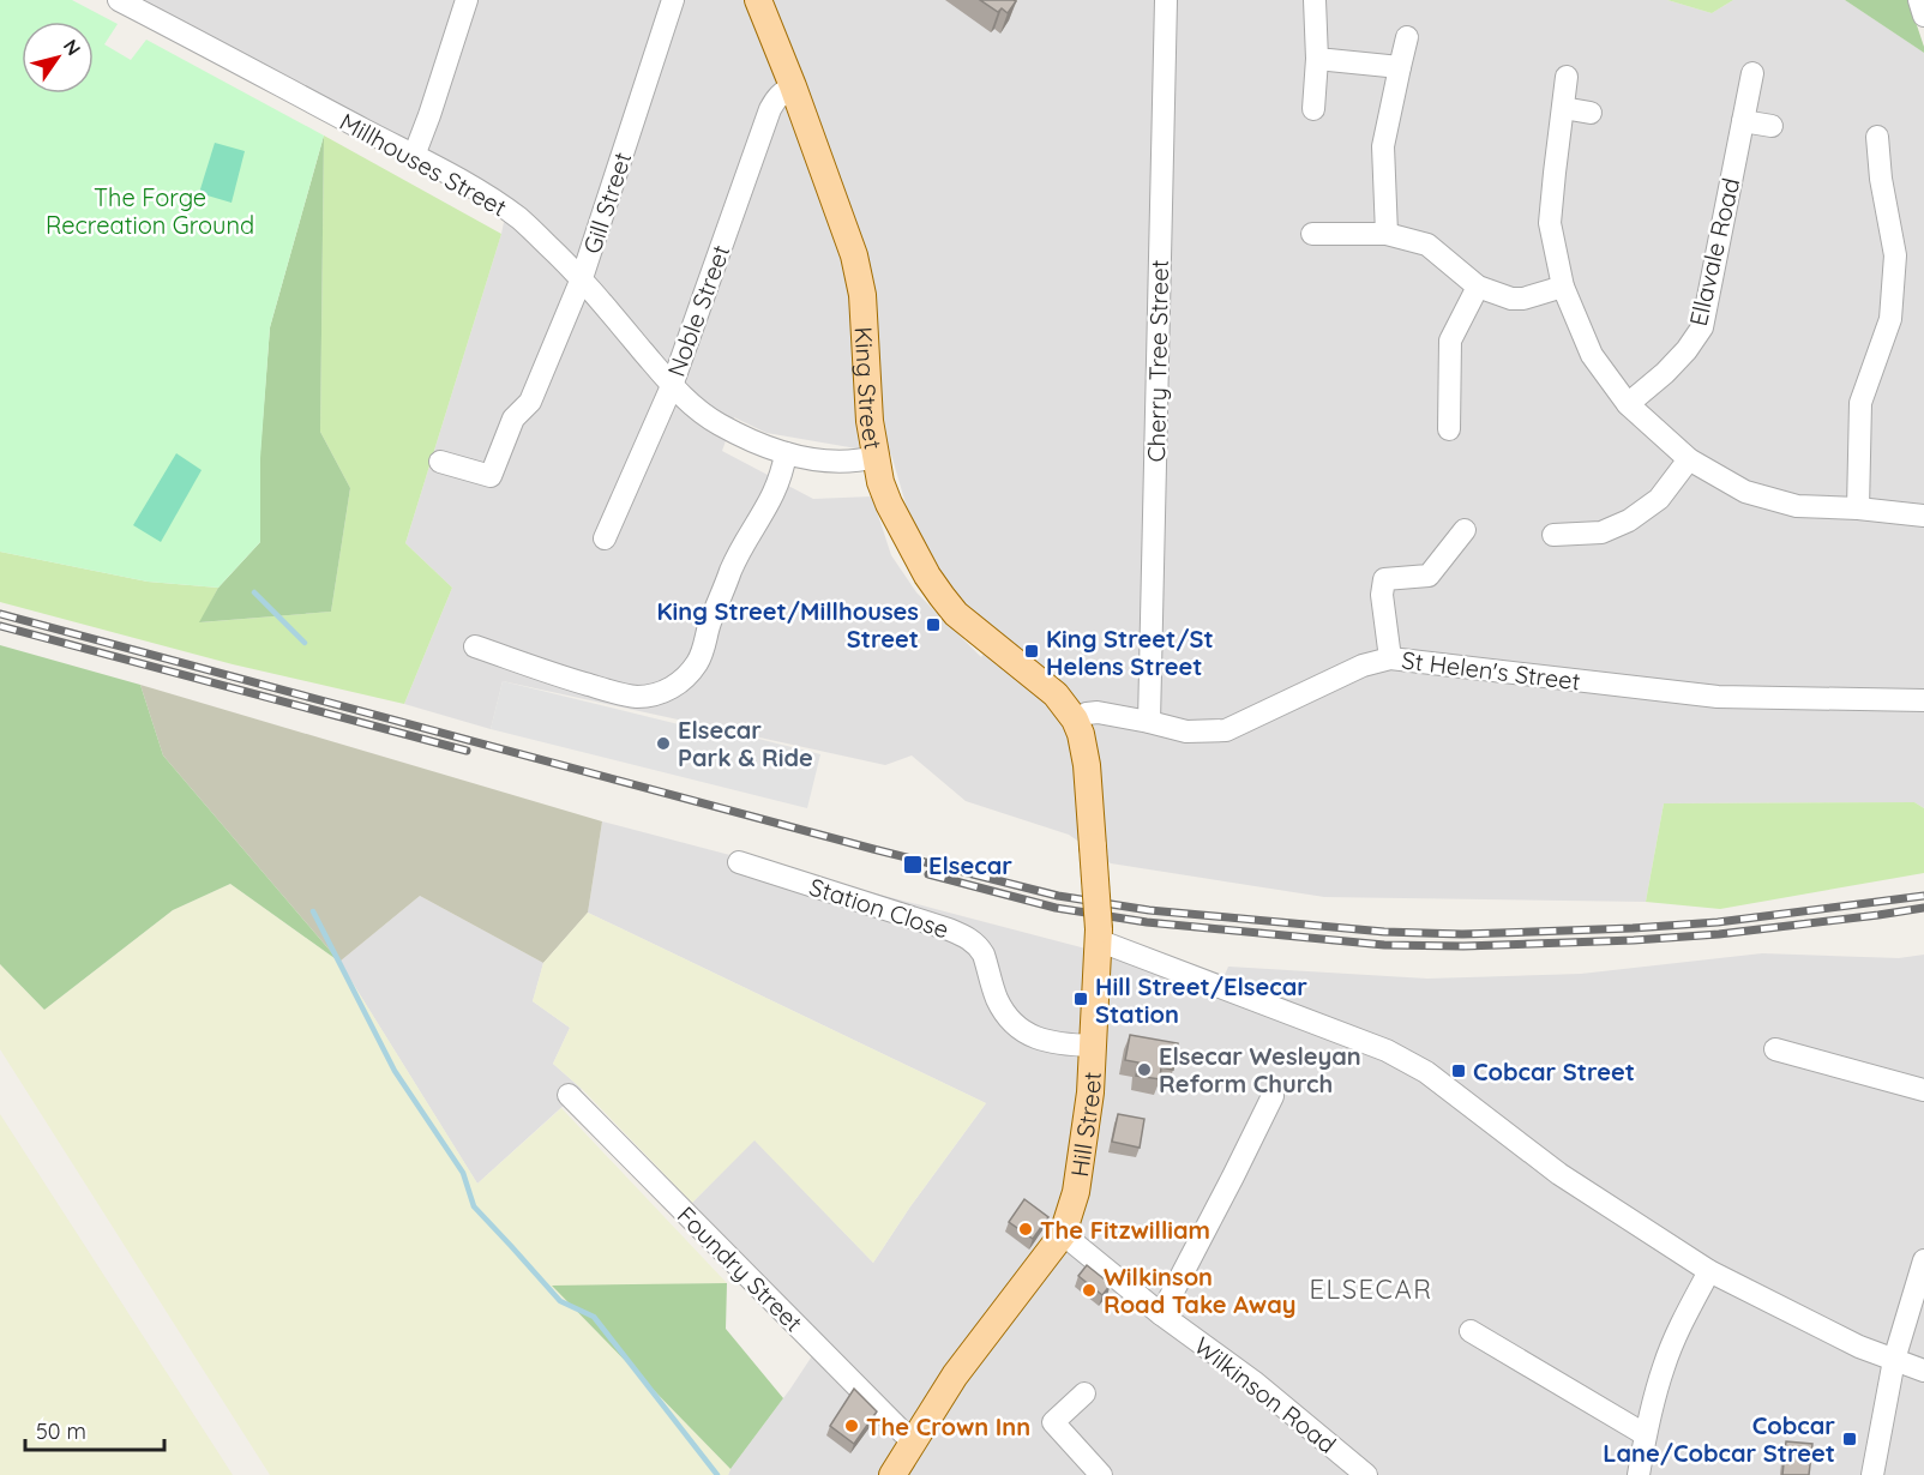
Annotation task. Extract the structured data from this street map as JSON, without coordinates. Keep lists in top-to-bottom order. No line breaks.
{"streets":{"main road":["King Street","Hill Street"],"street":["Millhouses Street","Gill Street","Ellavale Road","Noble Street","Cherry Tree Street","St Helen's Street","Station Close","Foundry Street","Wilkinson Road"]},"crossings":[["Millhouses Street","Gill Street"],["Millhouses Street","Noble Street"],["Millhouses Street","King Street"],["Noble Street","King Street"],["Cherry Tree Street","St Helen's Street"],["King Street","St Helen's Street"],["King Street","Hill Street"],["St Helen's Street","Hill Street"],["Station Close","Hill Street"],["Hill Street","Foundry Street"],["Hill Street","Wilkinson Road"]],"districts":["ELSECAR"],"parks":["The Forge Recreation Ground"],"places":{"transit":["King Street/Millhouses Street","King Street/St Helens Street","Elsecar","Hill Street/Elsecar Station","Cobcar Street","Cobcar Lane/Cobcar Street"],"other":["Elsecar Park & Ride","Elsecar Wesleyan Reform Church","The Fitzwilliam","Wilkinson Road Take Away","The Crown Inn"]},"scale_bar":"50 m","north":"top right"}
